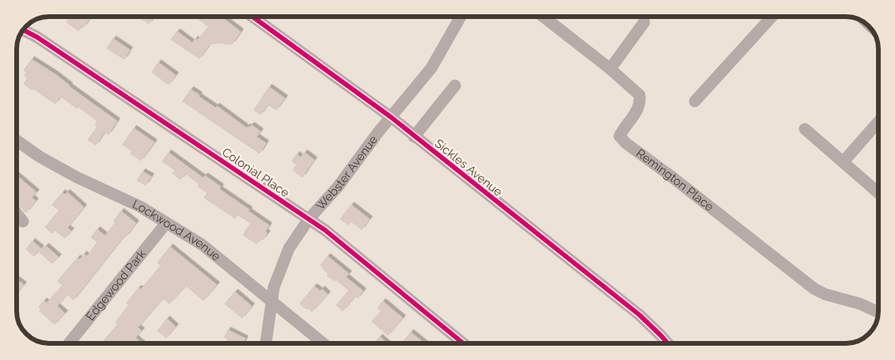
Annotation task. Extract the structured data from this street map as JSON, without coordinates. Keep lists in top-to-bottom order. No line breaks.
{"streets":{"street":["Sickles Avenue","Webster Avenue","Colonial Place","Remington Place","Lockwood Avenue","Edgewood Park"]},"crossings":[["Sickles Avenue","Webster Avenue"],["Webster Avenue","Colonial Place"],["Webster Avenue","Lockwood Avenue"],["Lockwood Avenue","Edgewood Park"]]}
